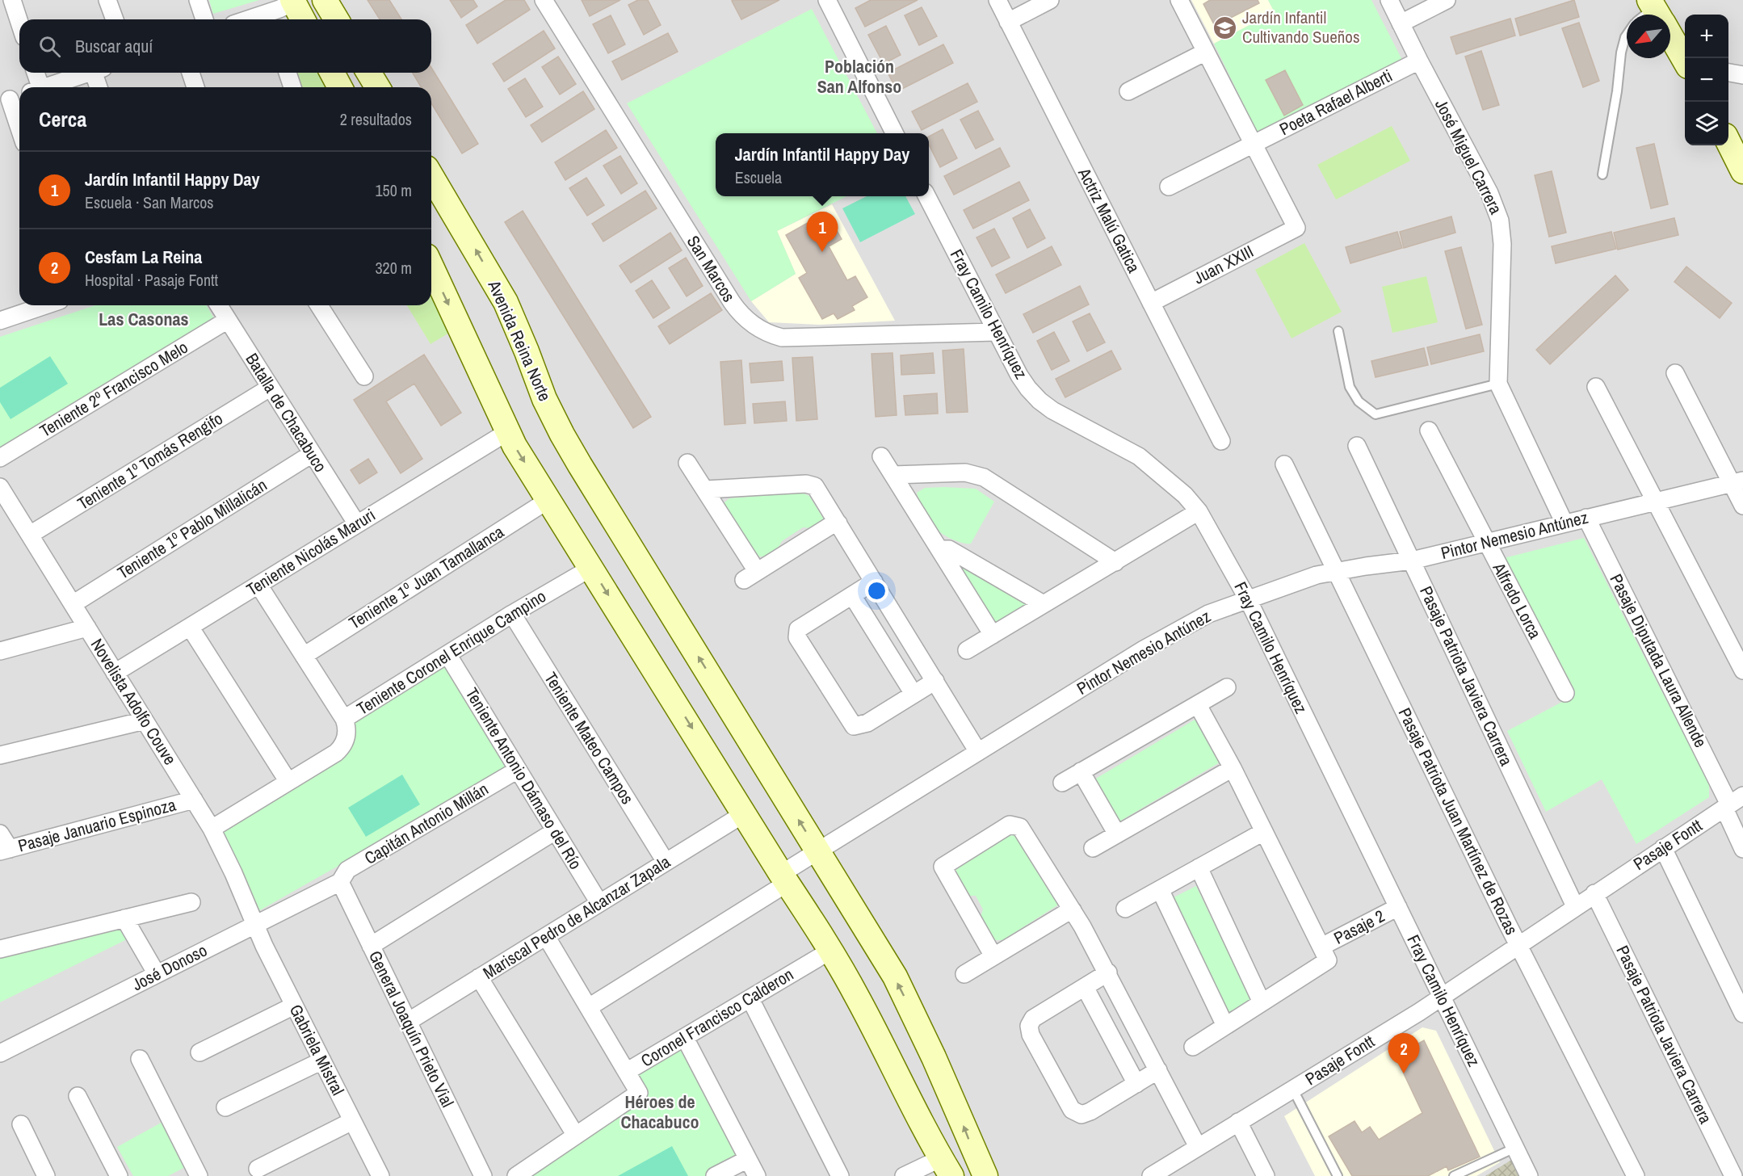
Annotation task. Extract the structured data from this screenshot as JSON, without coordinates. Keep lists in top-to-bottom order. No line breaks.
{"streets":{"street":["Poeta Rafael Alberti","José Miguel Carrera","Actriz Malú Gatica","Juan XXIII","San Marcos","Fray Camilo Henríquez","Avenida Reina Norte","Teniente 2º Francisco Melo","Batalla de Chacabuco","Teniente 1º Tomás Rengifo","Teniente 1º Pablo Millalicán","Pintor Nemesio Antúnez","Teniente Nicolás Maruri","Teniente 1º Juan Tamallanca","Alfredo Lorca","Teniente Coronel Enrique Campino","Pasaje Diputada Laura Allende","Pasaje Patriota Javiera Carrera","Novelista Adolfo Couve","Teniente Mateo Campos","Teniente Antonio Dámaso del Río","Pasaje Patriota Juan Martínez de Rozas","Capitán Antonio Millán","Pasaje Januario Espinoza","Pasaje Fontt","Mariscal Pedro de Alcanzar Zapala","Pasaje 2","José Donoso","Coronel Francisco Calderon","General Joaquín Prieto Vial","Gabriela Mistral"]},"crossings":[["Poeta Rafael Alberti","José Miguel Carrera"],["Poeta Rafael Alberti","Juan XXIII"],["Actriz Malú Gatica","Juan XXIII"],["San Marcos","Fray Camilo Henríquez"],["Fray Camilo Henríquez","Pintor Nemesio Antúnez"],["Fray Camilo Henríquez","Pasaje Fontt"],["Fray Camilo Henríquez","Pasaje 2"],["Avenida Reina Norte","Pintor Nemesio Antúnez"],["Teniente 2º Francisco Melo","Batalla de Chacabuco"],["Batalla de Chacabuco","Teniente 1º Tomás Rengifo"],["Batalla de Chacabuco","Teniente 1º Pablo Millalicán"],["Batalla de Chacabuco","Teniente Nicolás Maruri"],["Teniente 1º Tomás Rengifo","Novelista Adolfo Couve"],["Teniente 1º Pablo Millalicán","Novelista Adolfo Couve"],["Pintor Nemesio Antúnez","Alfredo Lorca"],["Pintor Nemesio Antúnez","Pasaje Diputada Laura Allende"],["Pintor Nemesio Antúnez","Pasaje Patriota Javiera Carrera"],["Pintor Nemesio Antúnez","Pasaje Patriota Juan Martínez de Rozas"],["Teniente Nicolás Maruri","Novelista Adolfo Couve"],["Teniente Coronel Enrique Campino","Novelista Adolfo Couve"],["Teniente Coronel Enrique Campino","Teniente Mateo Campos"],["Teniente Coronel Enrique Campino","Teniente Antonio Dámaso del Río"],["Pasaje Diputada Laura Allende","Pasaje Fontt"],["Pasaje Patriota Javiera Carrera","Pasaje Fontt"],["Novelista Adolfo Couve","Pasaje Januario Espinoza"],["Novelista Adolfo Couve","José Donoso"],["Novelista Adolfo Couve","Gabriela Mistral"],["Teniente Mateo Campos","Mariscal Pedro de Alcanzar Zapala"],["Teniente Antonio Dámaso del Río","Capitán Antonio Millán"],["Teniente Antonio Dámaso del Río","Mariscal Pedro de Alcanzar Zapala"],["Pasaje Patriota Juan Martínez de Rozas","Pasaje Fontt"],["Capitán Antonio Millán","José Donoso"],["Capitán Antonio Millán","General Joaquín Prieto Vial"],["Mariscal Pedro de Alcanzar Zapala","General Joaquín Prieto Vial"],["José Donoso","General Joaquín Prieto Vial"],["José Donoso","Gabriela Mistral"]],"districts":["Población San Alfonso","Las Casonas","Héroes de Chacabuco"],"places":{"school or university":["Jardín Infantil Cultivando Sueños"]},"north":"bottom left","page":{"map_buttons":["+","−"],"search":"Buscar aquí","heading":["Cerca","2 resultados"],"popup":["Jardín Infantil Happy Day","Escuela"],"list":[{"mark":"1","name":"Jardín Infantil Happy Day","note":"Escuela · San Marcos","value":"150 m"},{"mark":"2","name":"Cesfam La Reina","note":"Hospital · Pasaje Fontt","value":"320 m"}],"pins":["1","2"]}}
